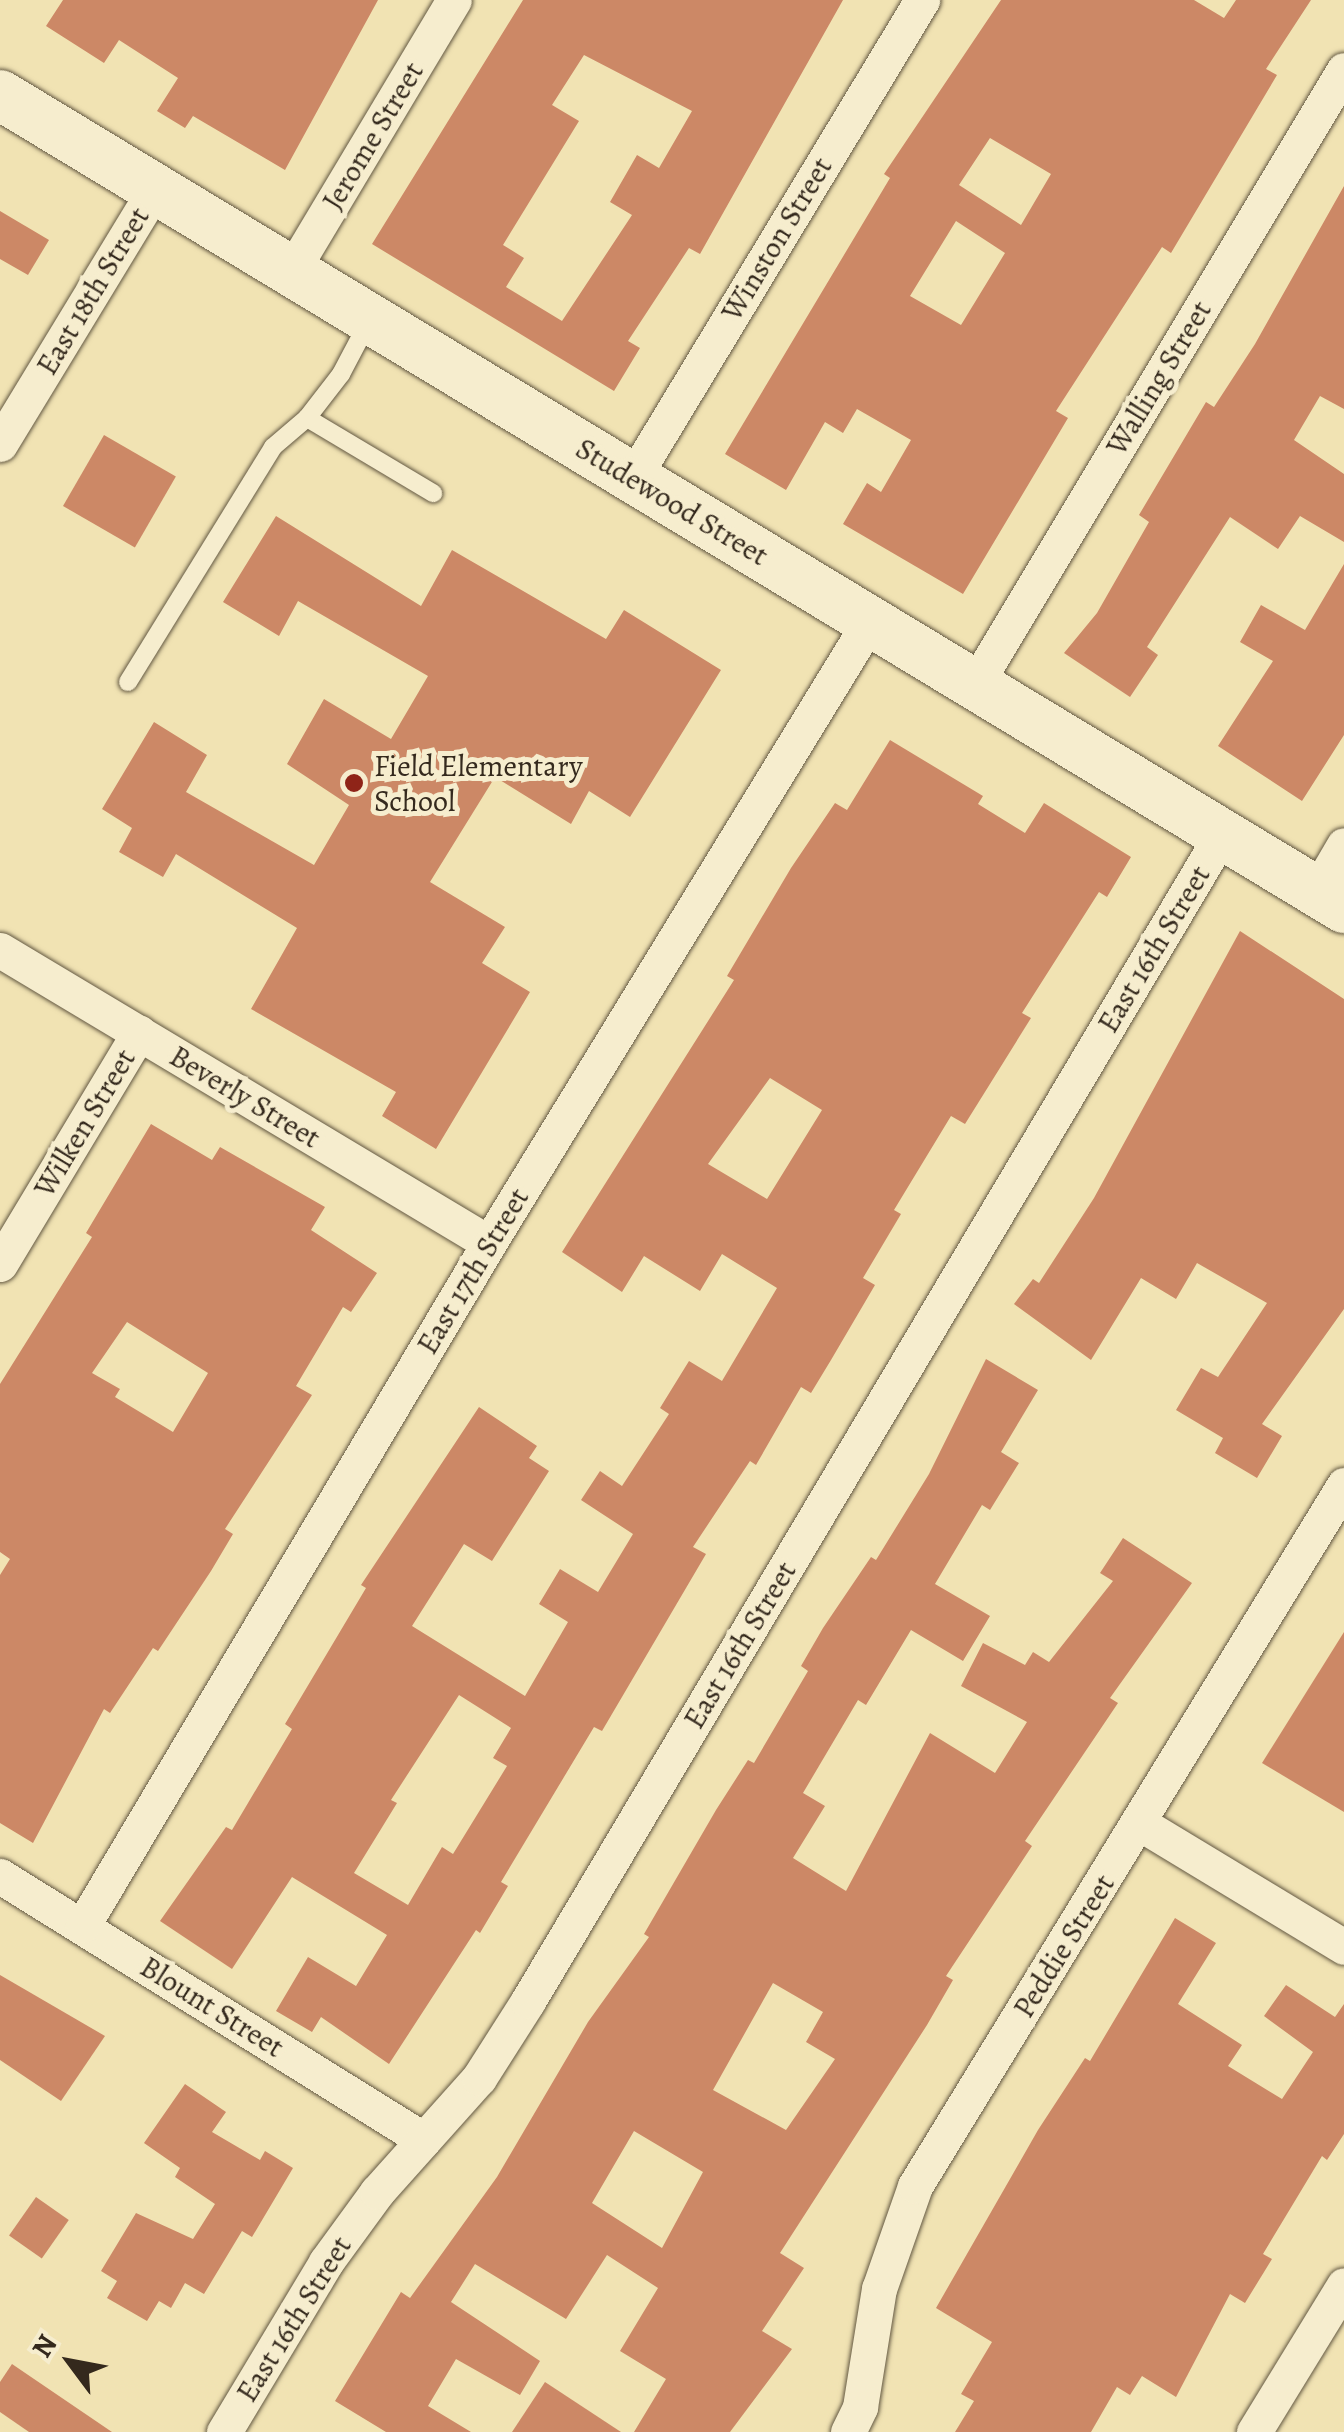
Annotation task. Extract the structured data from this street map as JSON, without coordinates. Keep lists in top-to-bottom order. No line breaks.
{"streets":{"main road":["Studewood Street"],"street":["Jerome Street","Winston Street","East 18th Street","Walling Street","East 16th Street","Beverly Street","Wilken Street","East 17th Street","Peddie Street","Blount Street"]},"crossings":[["Jerome Street","Studewood Street"],["Winston Street","Studewood Street"],["East 18th Street","Studewood Street"],["Walling Street","Studewood Street"],["Studewood Street","East 16th Street"],["Studewood Street","East 17th Street"],["East 16th Street","Blount Street"],["Beverly Street","Wilken Street"],["Beverly Street","East 17th Street"],["East 17th Street","Blount Street"]],"places":["Field Elementary School"],"north":"top left"}
